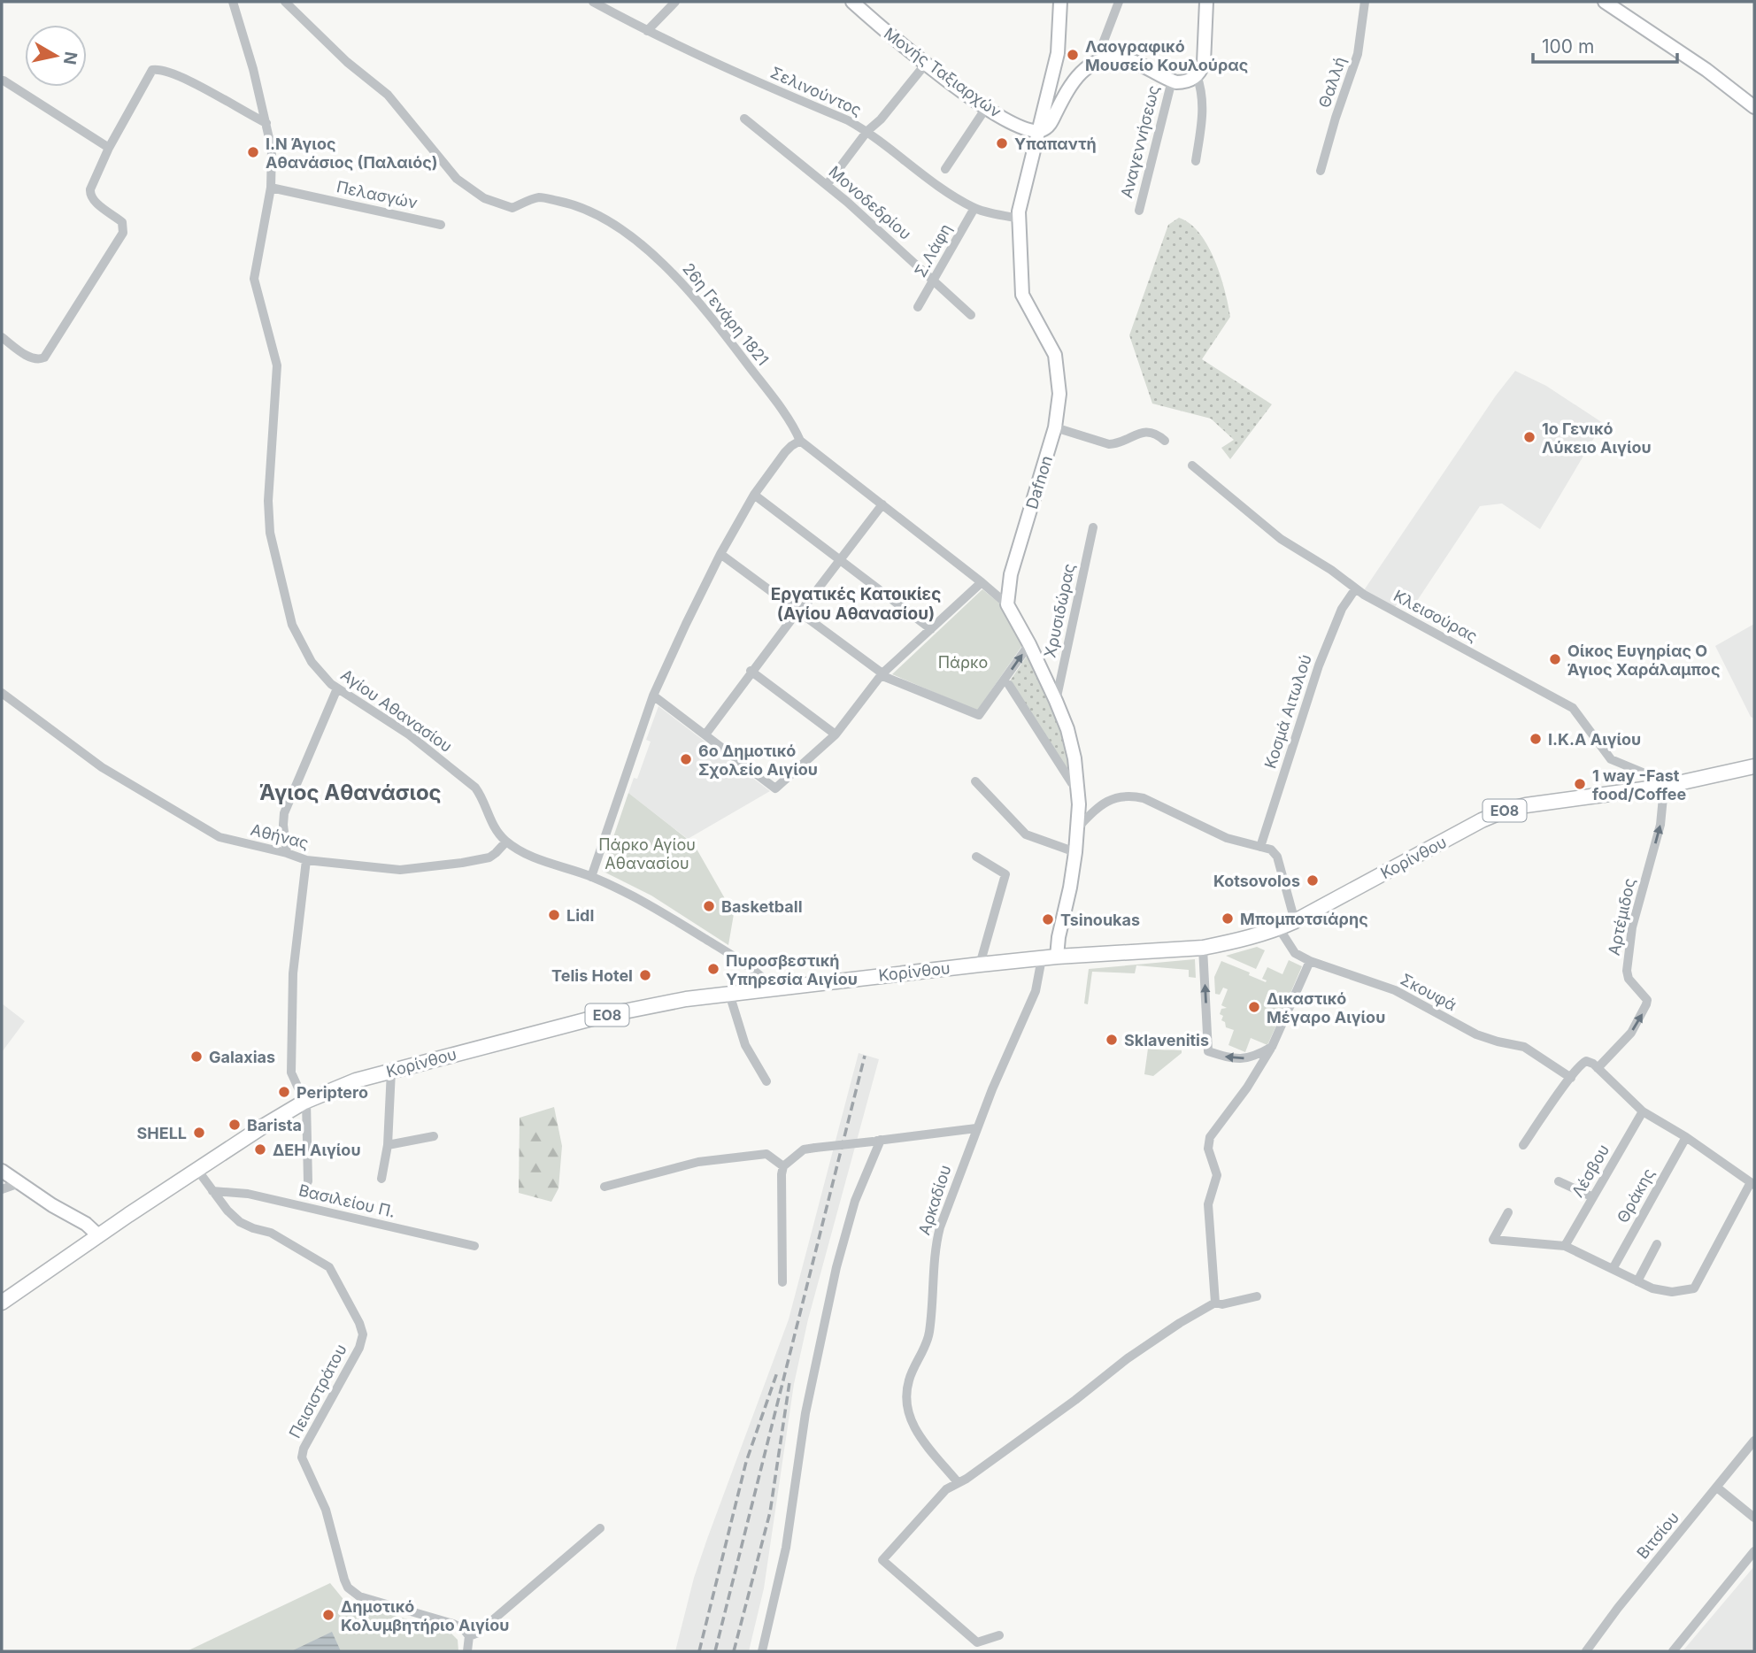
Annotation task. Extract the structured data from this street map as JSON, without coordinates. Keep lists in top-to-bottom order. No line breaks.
{"streets":{"main road":["Μονής Ταξιαρχών","Dafnon","ΕΟ8","Κορίνθου"],"street":["Θαλλή","Σελινούντος","Αναγεννήσεως","Πελασγών","Μονοδεδρίου","Σ.Λάφη","26η Γενάρη 1821","Χρυσιδώρας","Κλεισούρας","Αγίου Αθανασίου","Κοσμά Αιτωλού","Αθήνας","Αρτέμιδος","Σκουφά","Λέσβου","Θράκης","Αρκαδίου","Βασιλείου Π.","Πεισιστράτου","Βιτσίου"]},"crossings":[["Μονής Ταξιαρχών","Dafnon"],["Σελινούντος","Σ.Λάφη"],["Σελινούντος","Dafnon"],["Πελασγών","Αγίου Αθανασίου"],["Μονοδεδρίου","Σ.Λάφη"],["26η Γενάρη 1821","Dafnon"],["Κλεισούρας","Κοσμά Αιτωλού"],["Κλεισούρας","Κορίνθου"],["Κλεισούρας","Αρτέμιδος"],["Αγίου Αθανασίου","Αθήνας"],["Αγίου Αθανασίου","Κορίνθου"],["Κορίνθου","Αρτέμιδος"],["Κορίνθου","Σκουφά"],["Κορίνθου","Αρκαδίου"],["Κορίνθου","Πεισιστράτου"],["Βασιλείου Π.","Πεισιστράτου"]],"one_way":["Αρτέμιδος"],"districts":["Εργατικές Κατοικίες (Αγίου Αθανασίου)","Άγιος Αθανάσιος"],"parks":["Πάρκο","Πάρκο Αγίου Αθανασίου"],"places":["Λαογραφικό Μουσείο Κουλούρας","Υπαπαντή","Ι.Ν Άγιος Αθανάσιος (Παλαιός)","1o Γενικό Λύκειο Αιγίου","Οίκος Ευγηρίας Ο Άγιος Χαράλαμπος","Ι.Κ.Α Αιγίου","6ο Δημοτικό Σχολείο Αιγίου","1 way -Fast food/Coffee","Kotsovolos","Basketball","Lidl","Μπομποτσιάρης","Tsinoukas","Πυροσβεστική Υπηρεσία Αιγίου","Telis Hotel","Δικαστικό Μέγαρο Αιγίου","Sklavenitis","Galaxias","Periptero","Barista","SHELL","ΔΕΗ Αιγίου","Δημοτικό Κολυμβητήριο Αιγίου"],"scale_bar":"100 m","north":"right"}
